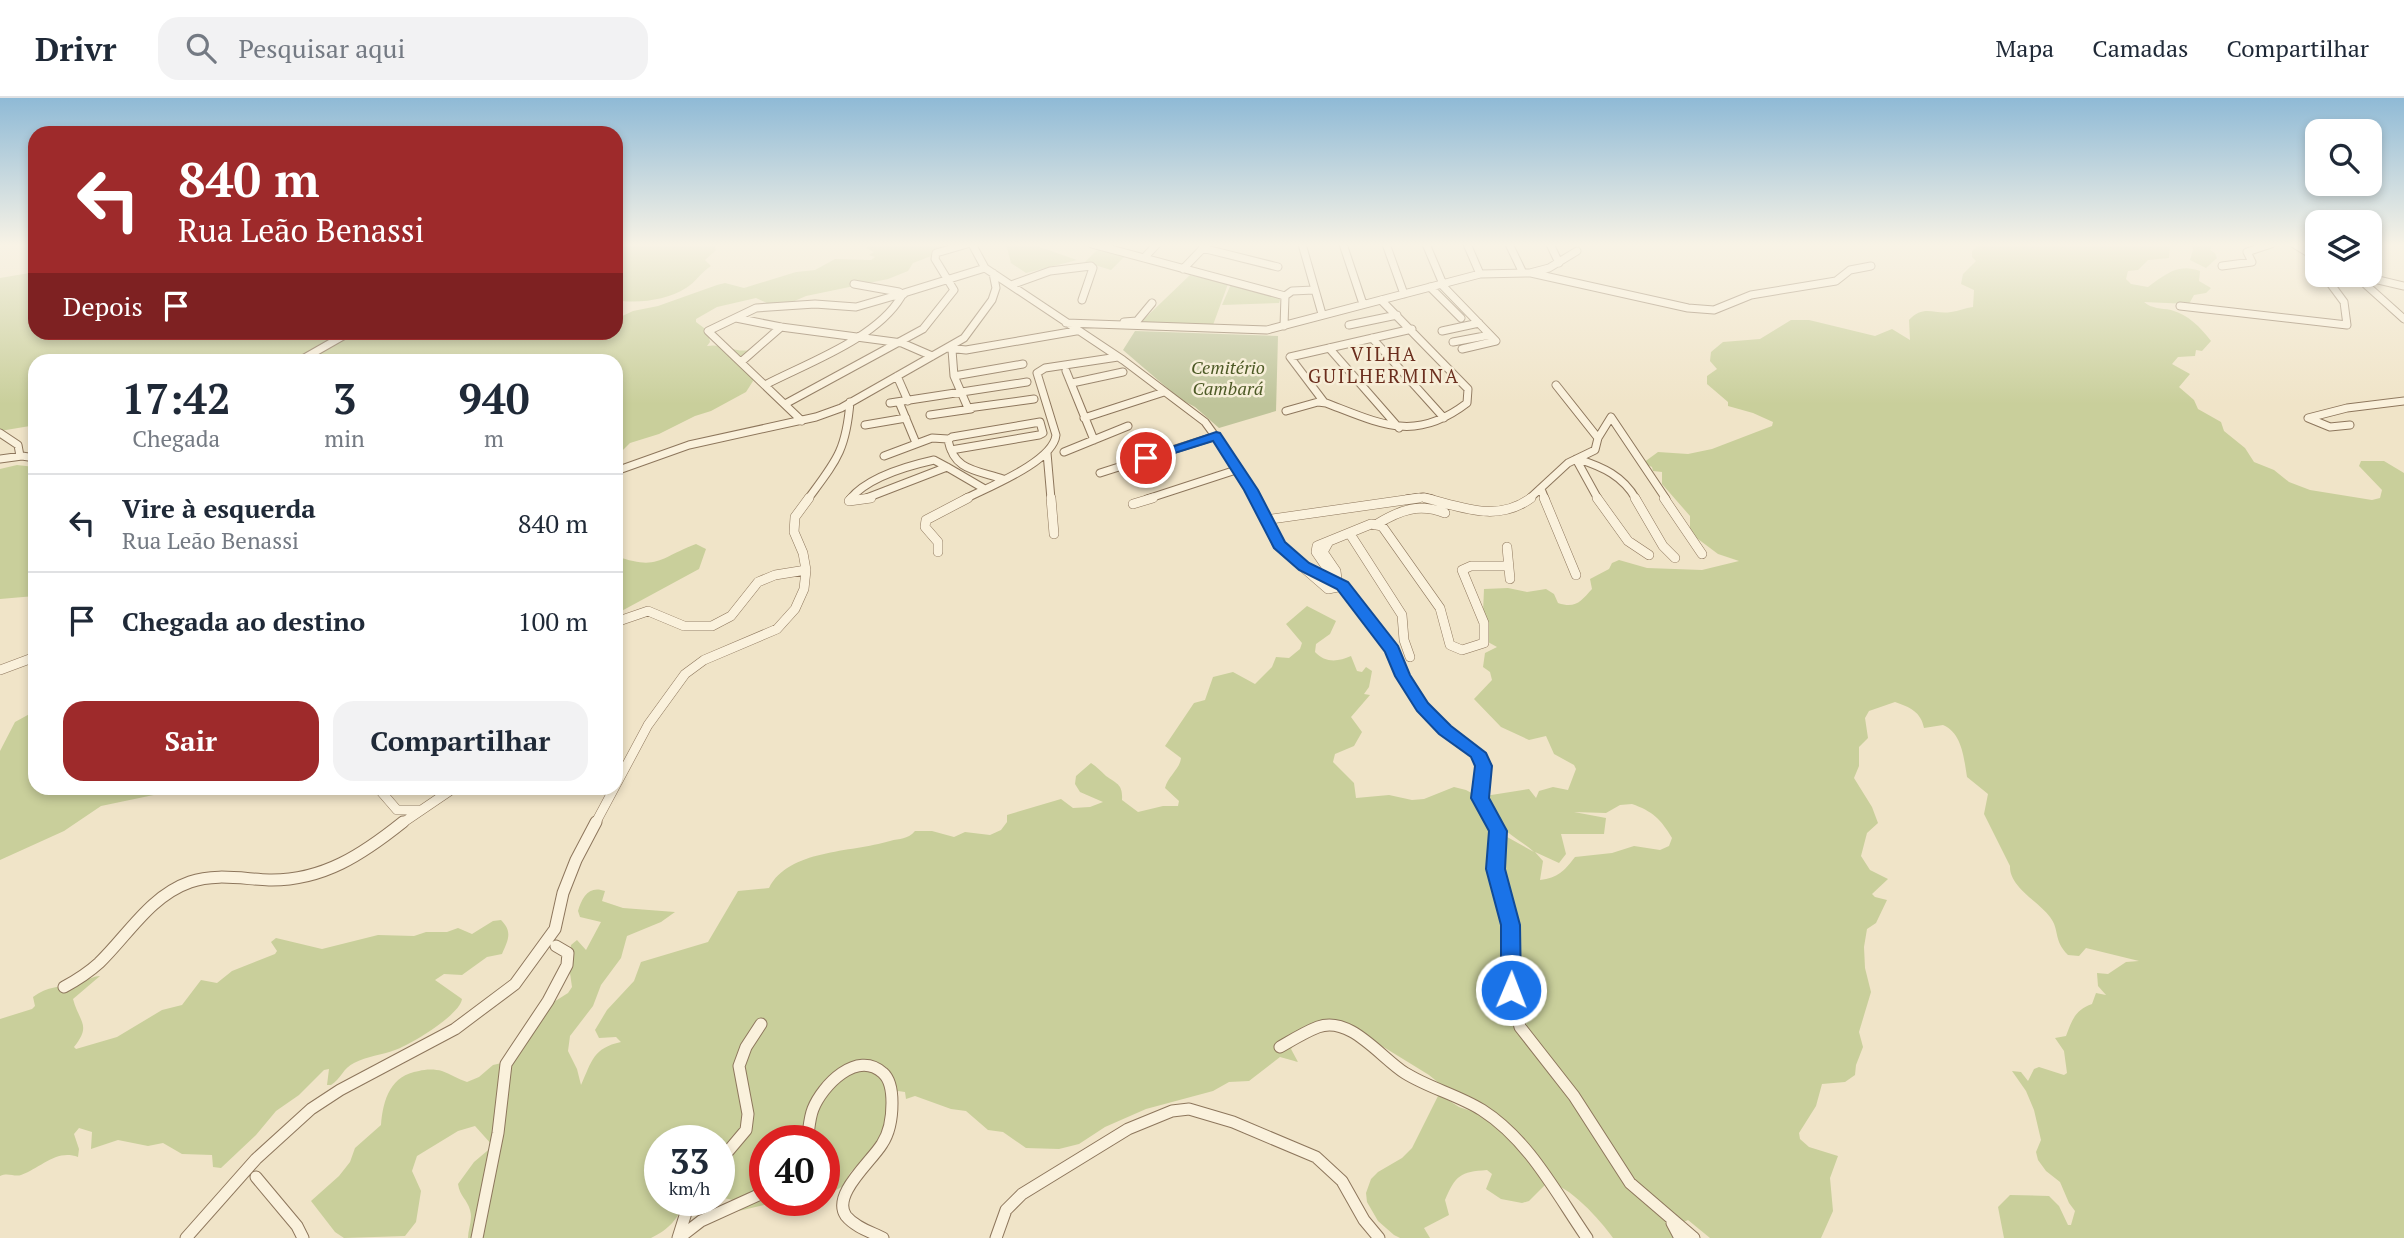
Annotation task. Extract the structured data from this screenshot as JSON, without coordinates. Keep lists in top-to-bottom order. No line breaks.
{"districts":["VILHA GUILHERMINA"],"parks":["Cemitério Cambará"],"page":{"header":"Drivr","search":"Pesquisar aqui","nav":["Mapa","Camadas","Compartilhar"],"turn":["840 m","Rua Leão Benassi"],"then":"Depois","eta":["17:42","Chegada","3","min","940","m"],"list":[{"name":"Vire à esquerda","note":"Rua Leão Benassi","value":"840 m"},{"name":"Chegada ao destino","value":"100 m"}],"buttons":["Sair","Compartilhar"],"speed":"33 km/h","limit":"40"}}
